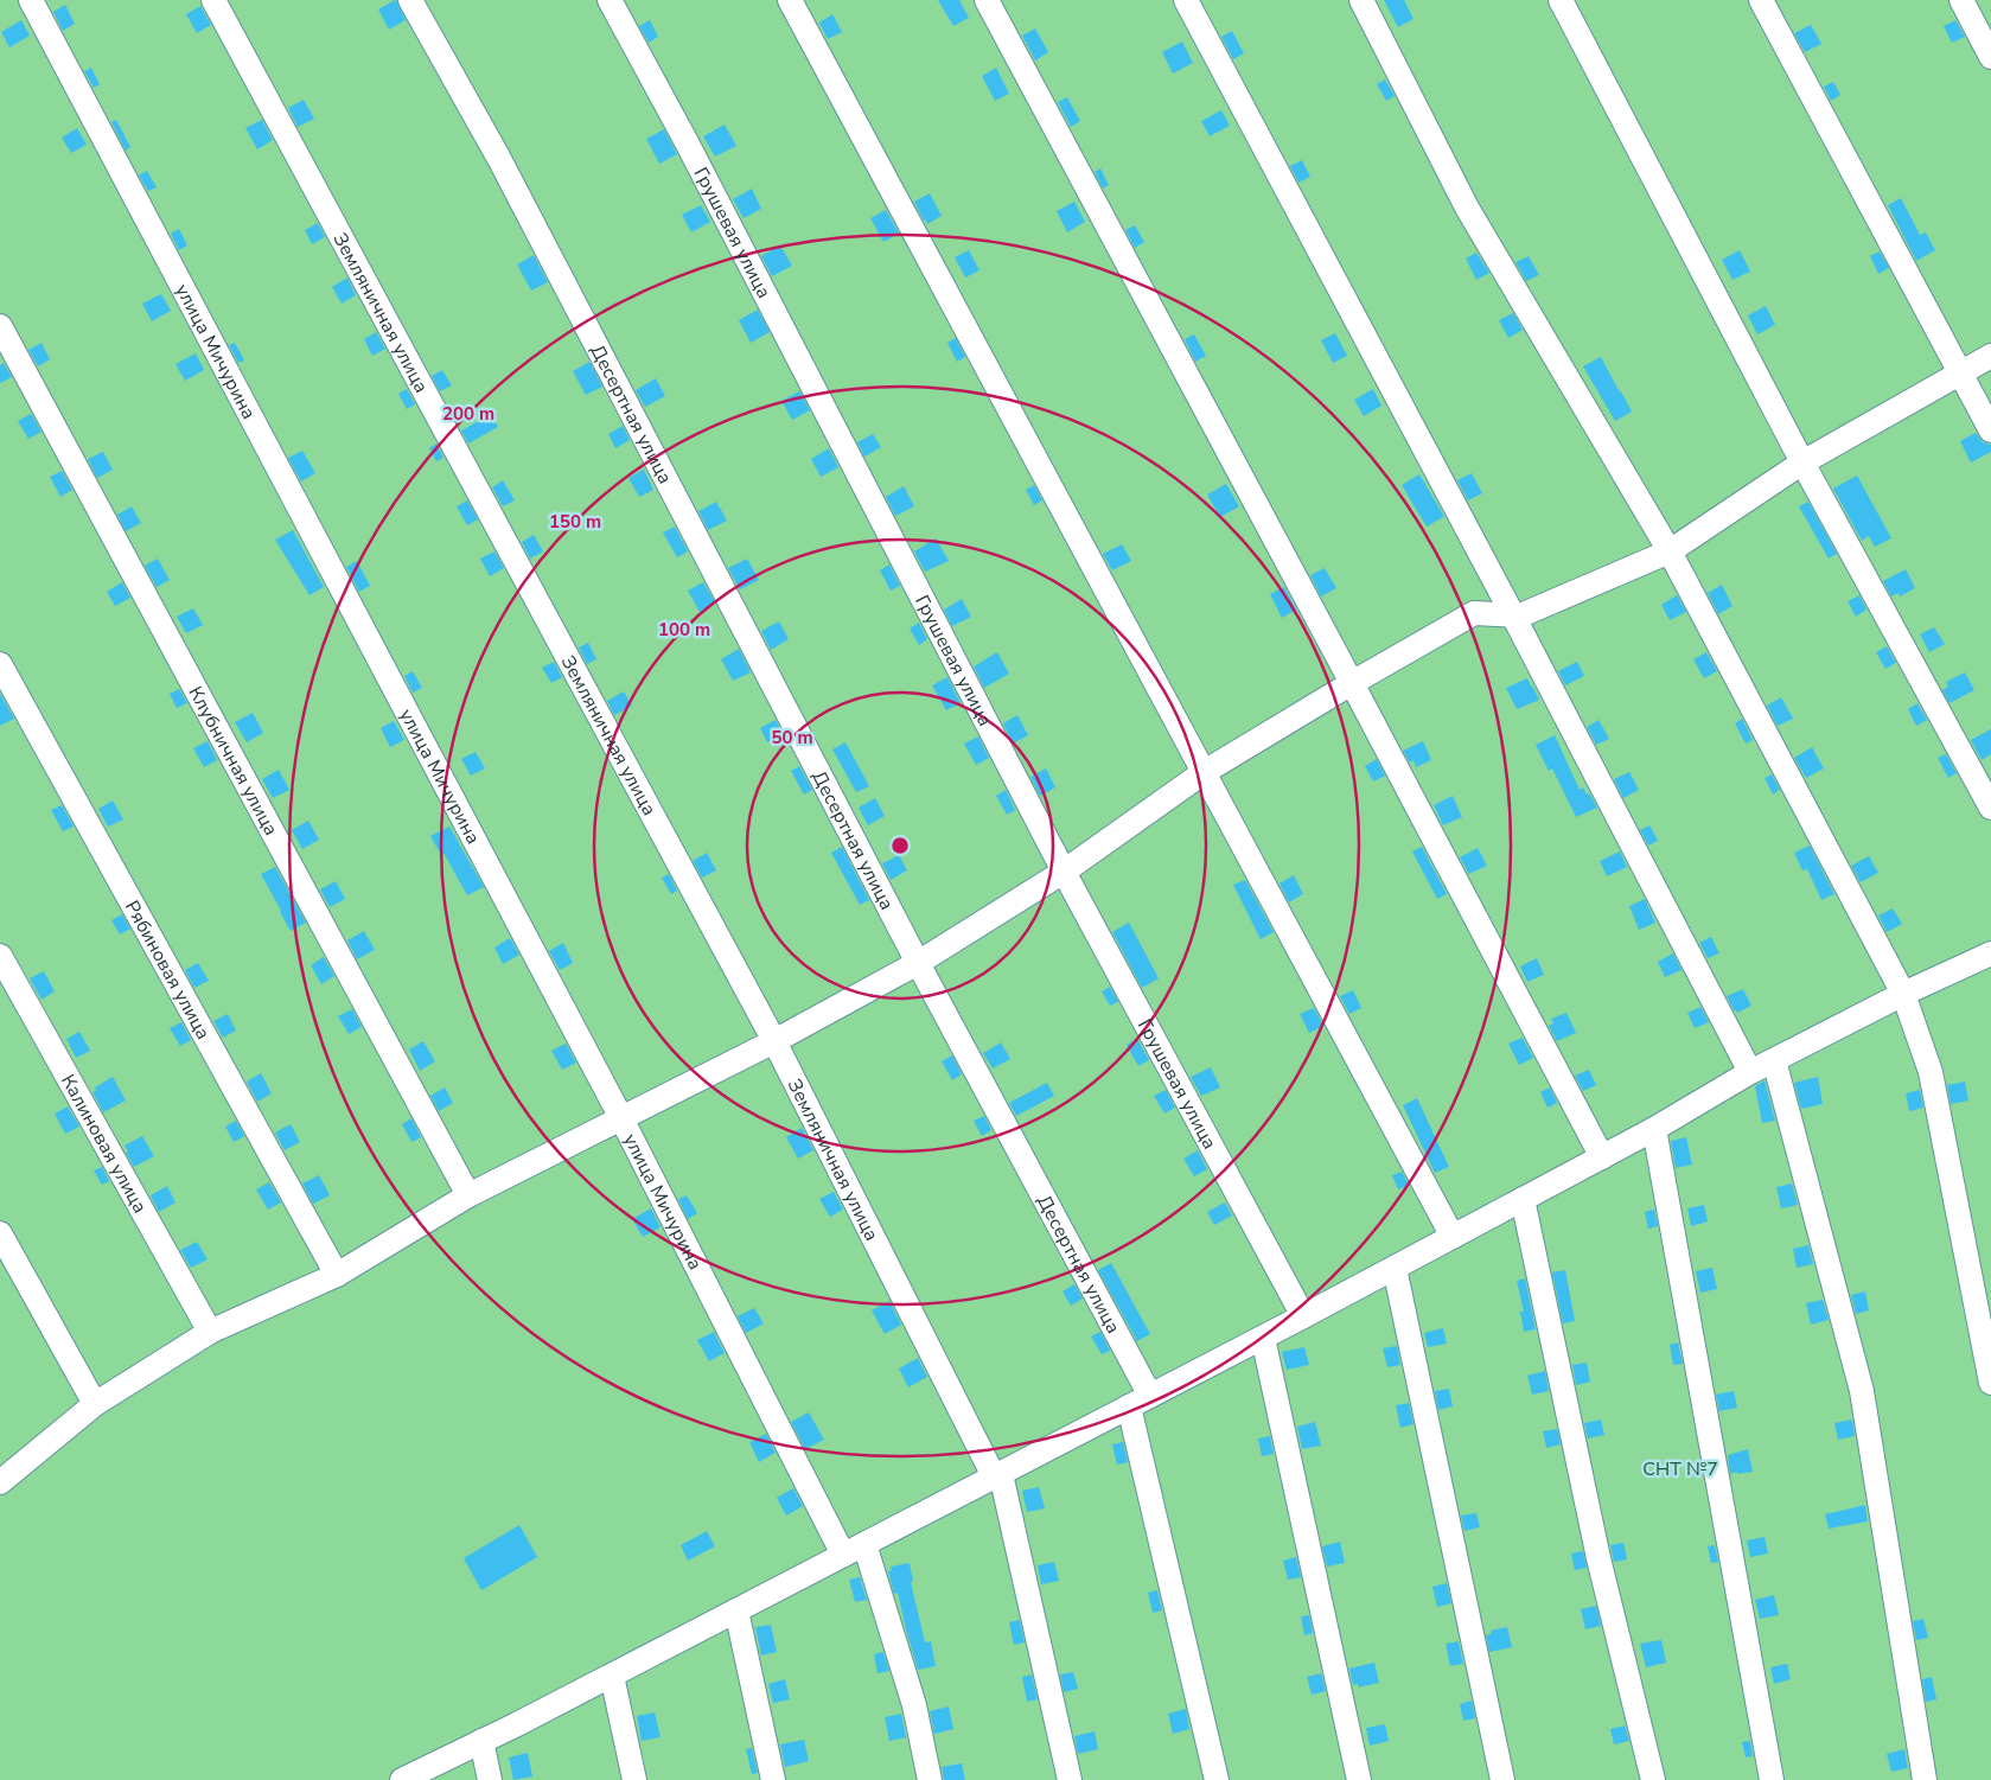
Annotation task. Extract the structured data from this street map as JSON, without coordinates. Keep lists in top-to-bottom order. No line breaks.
{"streets":{"street":["Грушевая улица","Земляничная улица","улица Мичурина","Десертная улица","Клубничная улица","Рябиновая улица","Калиновая улица"]},"parks":["СНТ №7"],"rings":["200 m","150 m","100 m","50 m"]}
